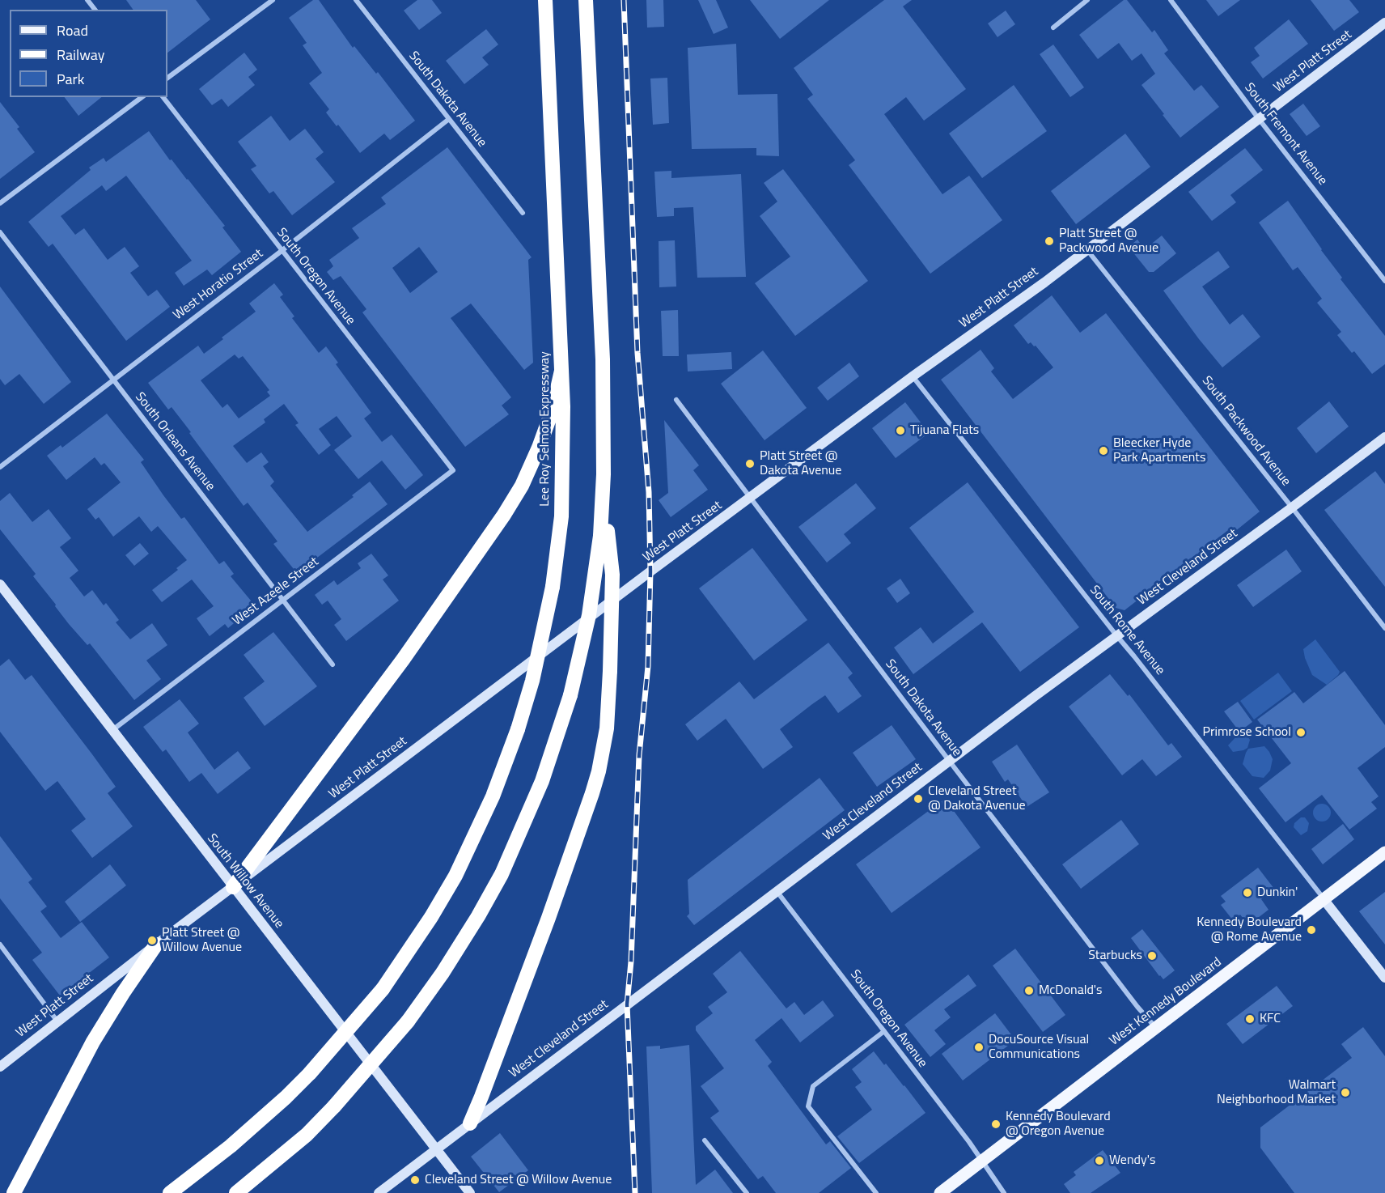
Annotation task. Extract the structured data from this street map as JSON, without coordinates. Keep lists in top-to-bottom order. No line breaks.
{"streets":{"highway":["Lee Roy Selmon Expressway"],"main road":["West Platt Street","West Cleveland Street","South Willow Avenue","West Kennedy Boulevard"],"street":["South Dakota Avenue","South Fremont Avenue","South Oregon Avenue","West Horatio Street","South Packwood Avenue","South Orleans Avenue","West Azeele Street","South Rome Avenue"]},"crossings":[["West Platt Street","South Dakota Avenue"],["West Platt Street","South Fremont Avenue"],["West Platt Street","South Packwood Avenue"],["West Platt Street","South Rome Avenue"],["West Platt Street","South Willow Avenue"],["South Dakota Avenue","West Horatio Street"],["South Dakota Avenue","West Cleveland Street"],["South Dakota Avenue","West Kennedy Boulevard"],["South Oregon Avenue","West Horatio Street"],["South Oregon Avenue","West Cleveland Street"],["South Oregon Avenue","West Azeele Street"],["South Oregon Avenue","West Kennedy Boulevard"],["West Horatio Street","South Orleans Avenue"],["South Packwood Avenue","West Cleveland Street"],["South Orleans Avenue","West Azeele Street"],["West Cleveland Street","South Rome Avenue"],["West Cleveland Street","South Willow Avenue"],["West Azeele Street","South Willow Avenue"],["South Rome Avenue","West Kennedy Boulevard"]],"places":["Platt Street @ Packwood Avenue","Tijuana Flats","Bleecker Hyde Park Apartments","Platt Street @ Dakota Avenue","Primrose School","Cleveland Street @ Dakota Avenue","Dunkin'","Kennedy Boulevard @ Rome Avenue","Platt Street @ Willow Avenue","Starbucks","McDonald's","KFC","DocuSource Visual Communications","Walmart Neighborhood Market","Kennedy Boulevard @ Oregon Avenue","Wendy's","Cleveland Street @ Willow Avenue"],"legend":["Road","Railway","Park"]}
